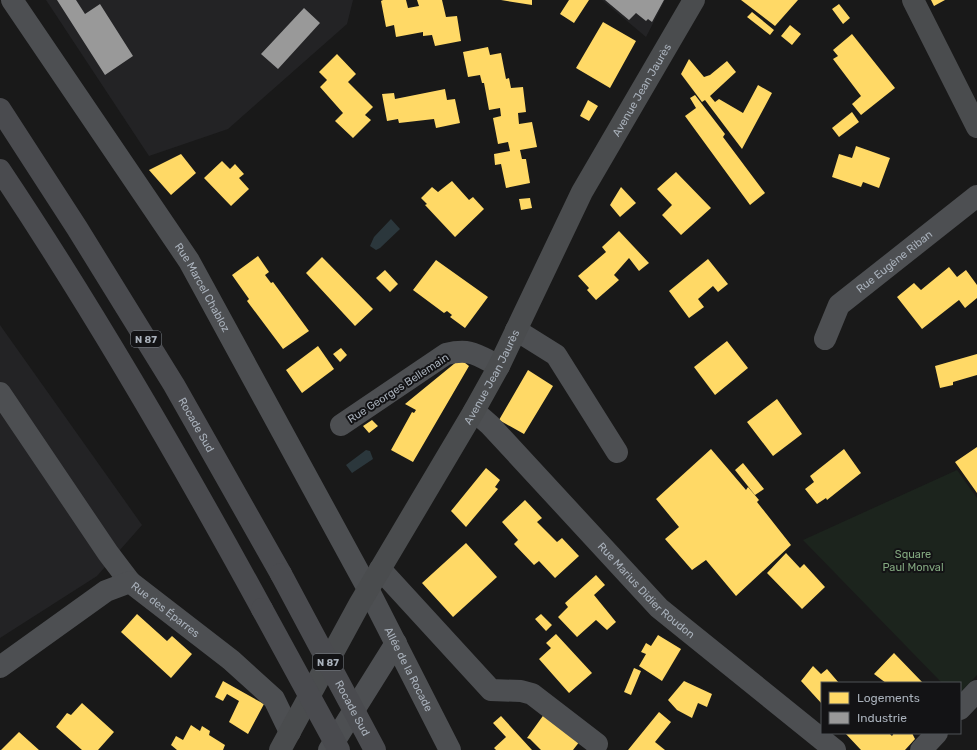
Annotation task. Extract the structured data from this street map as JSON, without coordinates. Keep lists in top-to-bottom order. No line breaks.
{"streets":{"highway":["N 87","Rocade Sud"],"main road":["Avenue Jean Jaurès"],"street":["Rue Eugène Riban","Rue Marcel Chabloz","Rue Georges Bellemain","Rue Marius Didier Roudon","Rue des Éparres","Allée de la Rocade"]},"crossings":[["Avenue Jean Jaurès","Rue Marcel Chabloz"],["Avenue Jean Jaurès","Rue Georges Bellemain"],["Avenue Jean Jaurès","Rue Marius Didier Roudon"],["Avenue Jean Jaurès","Rue des Éparres"],["Avenue Jean Jaurès","Allée de la Rocade"],["Rue Marcel Chabloz","Allée de la Rocade"]],"parks":["Square Paul Monval"],"legend":["Logements","Industrie"]}
